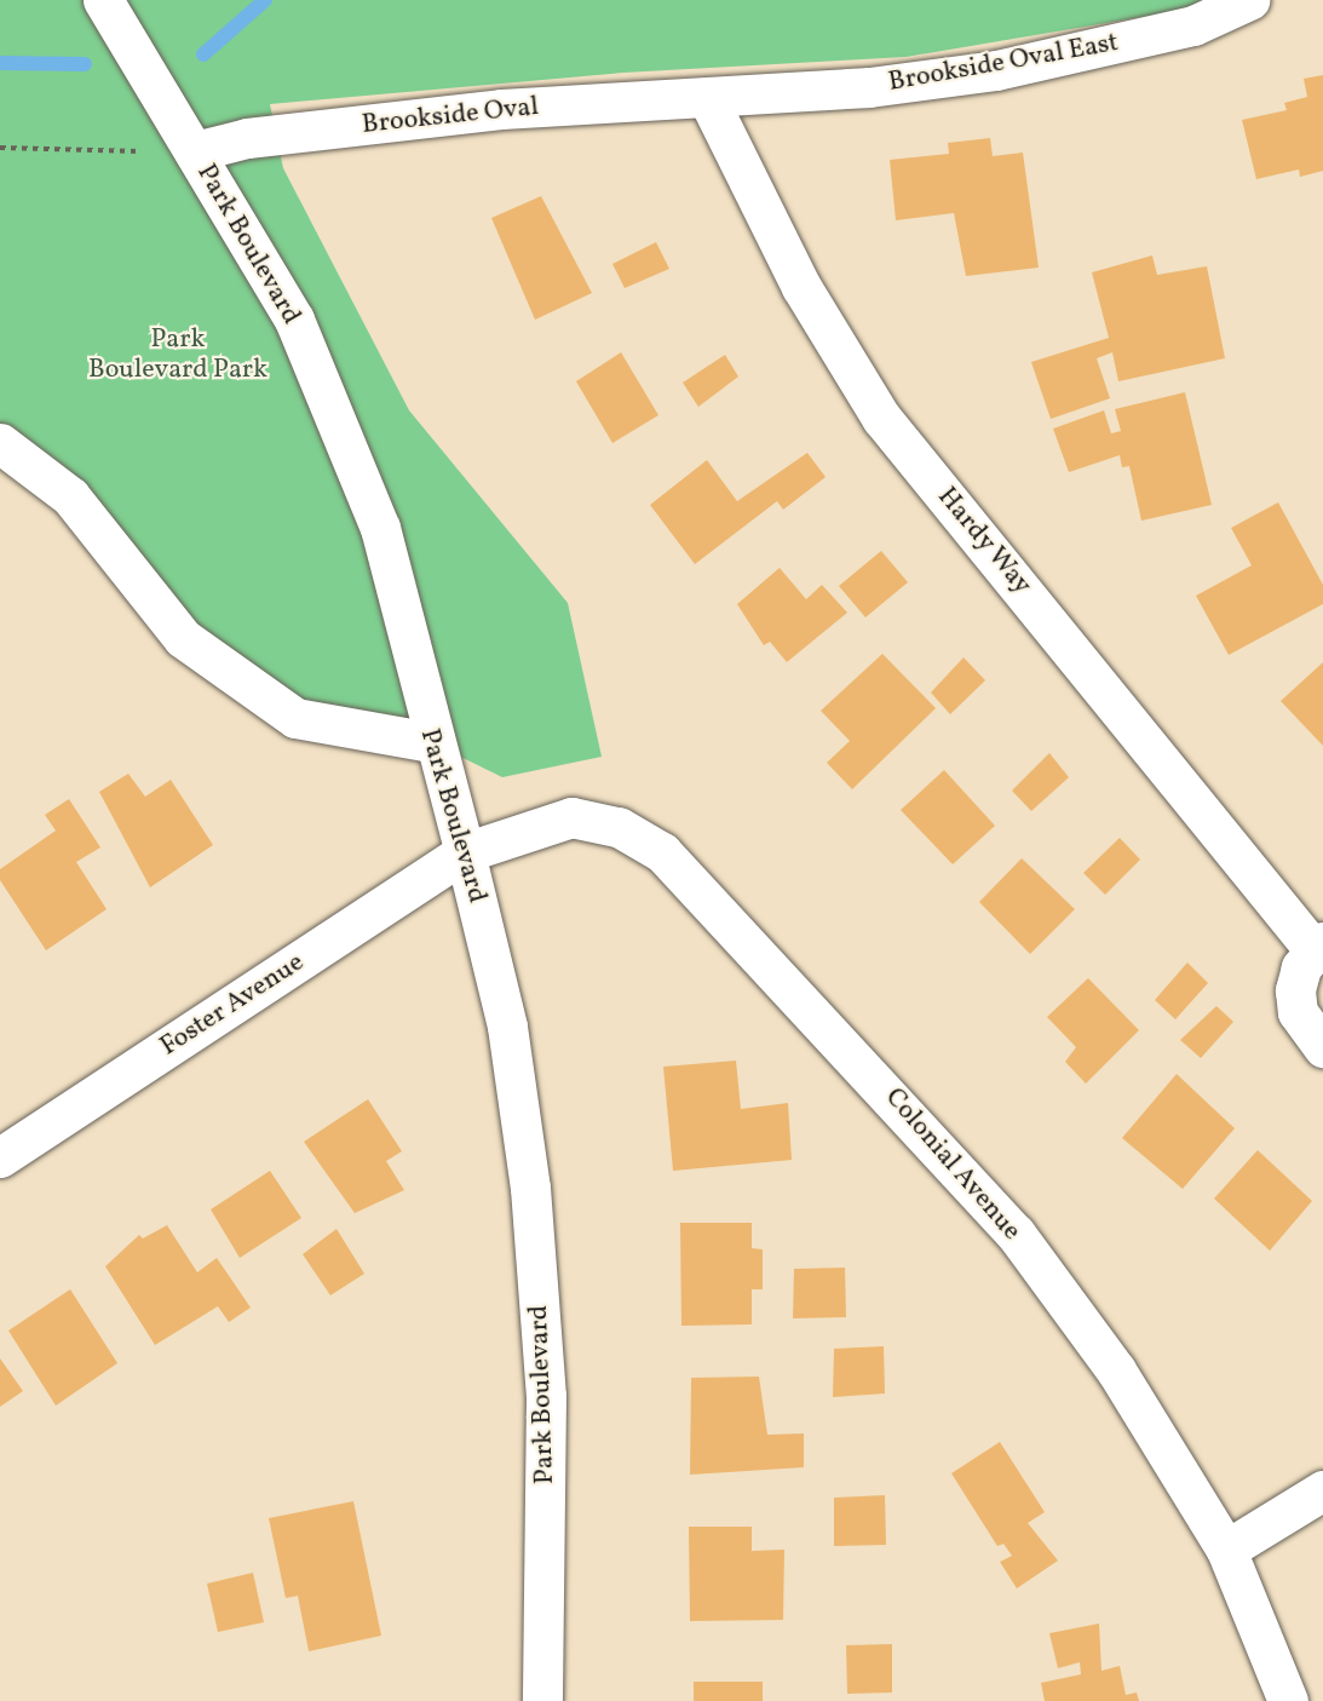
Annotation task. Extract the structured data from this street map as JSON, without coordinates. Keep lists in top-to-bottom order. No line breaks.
{"streets":{"street":["Brookside Oval East","Brookside Oval","Park Boulevard","Hardy Way","Foster Avenue","Colonial Avenue"]},"crossings":[["Brookside Oval East","Brookside Oval"],["Brookside Oval East","Hardy Way"],["Brookside Oval","Park Boulevard"],["Brookside Oval","Hardy Way"],["Park Boulevard","Foster Avenue"],["Park Boulevard","Colonial Avenue"],["Foster Avenue","Colonial Avenue"]],"parks":["Park Boulevard Park"]}
